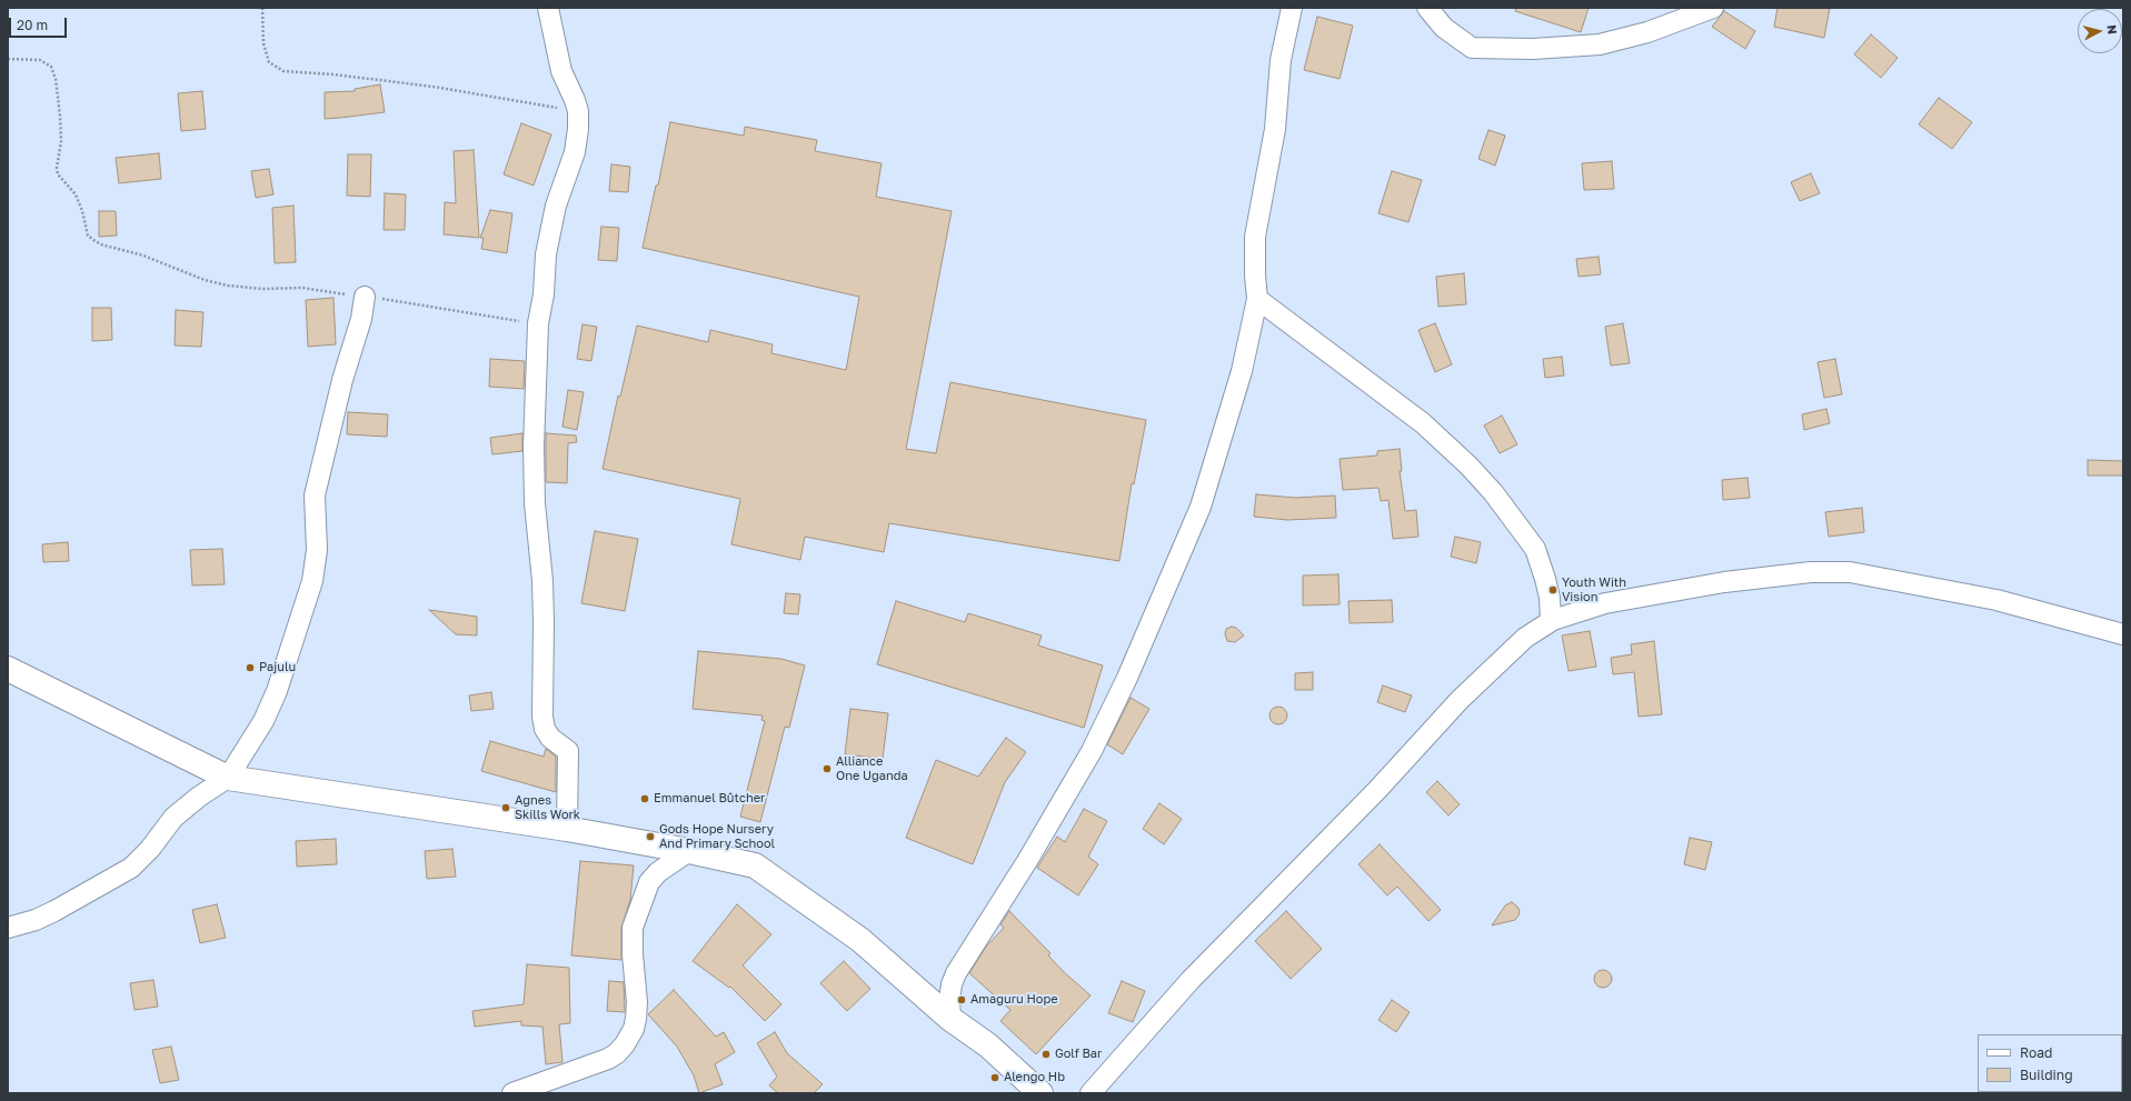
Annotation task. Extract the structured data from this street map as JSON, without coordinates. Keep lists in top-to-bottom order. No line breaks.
{"places":["Youth With Vision","Pajulu","Alliance One Uganda","Emmanuel Bûtcher","Agnes Skills Work","Gods Hope Nursery And Primary School","Amaguru Hope","Golf Bar","Alengo Hb"],"legend":["Road","Building"],"scale_bar":"20 m","north":"right"}
